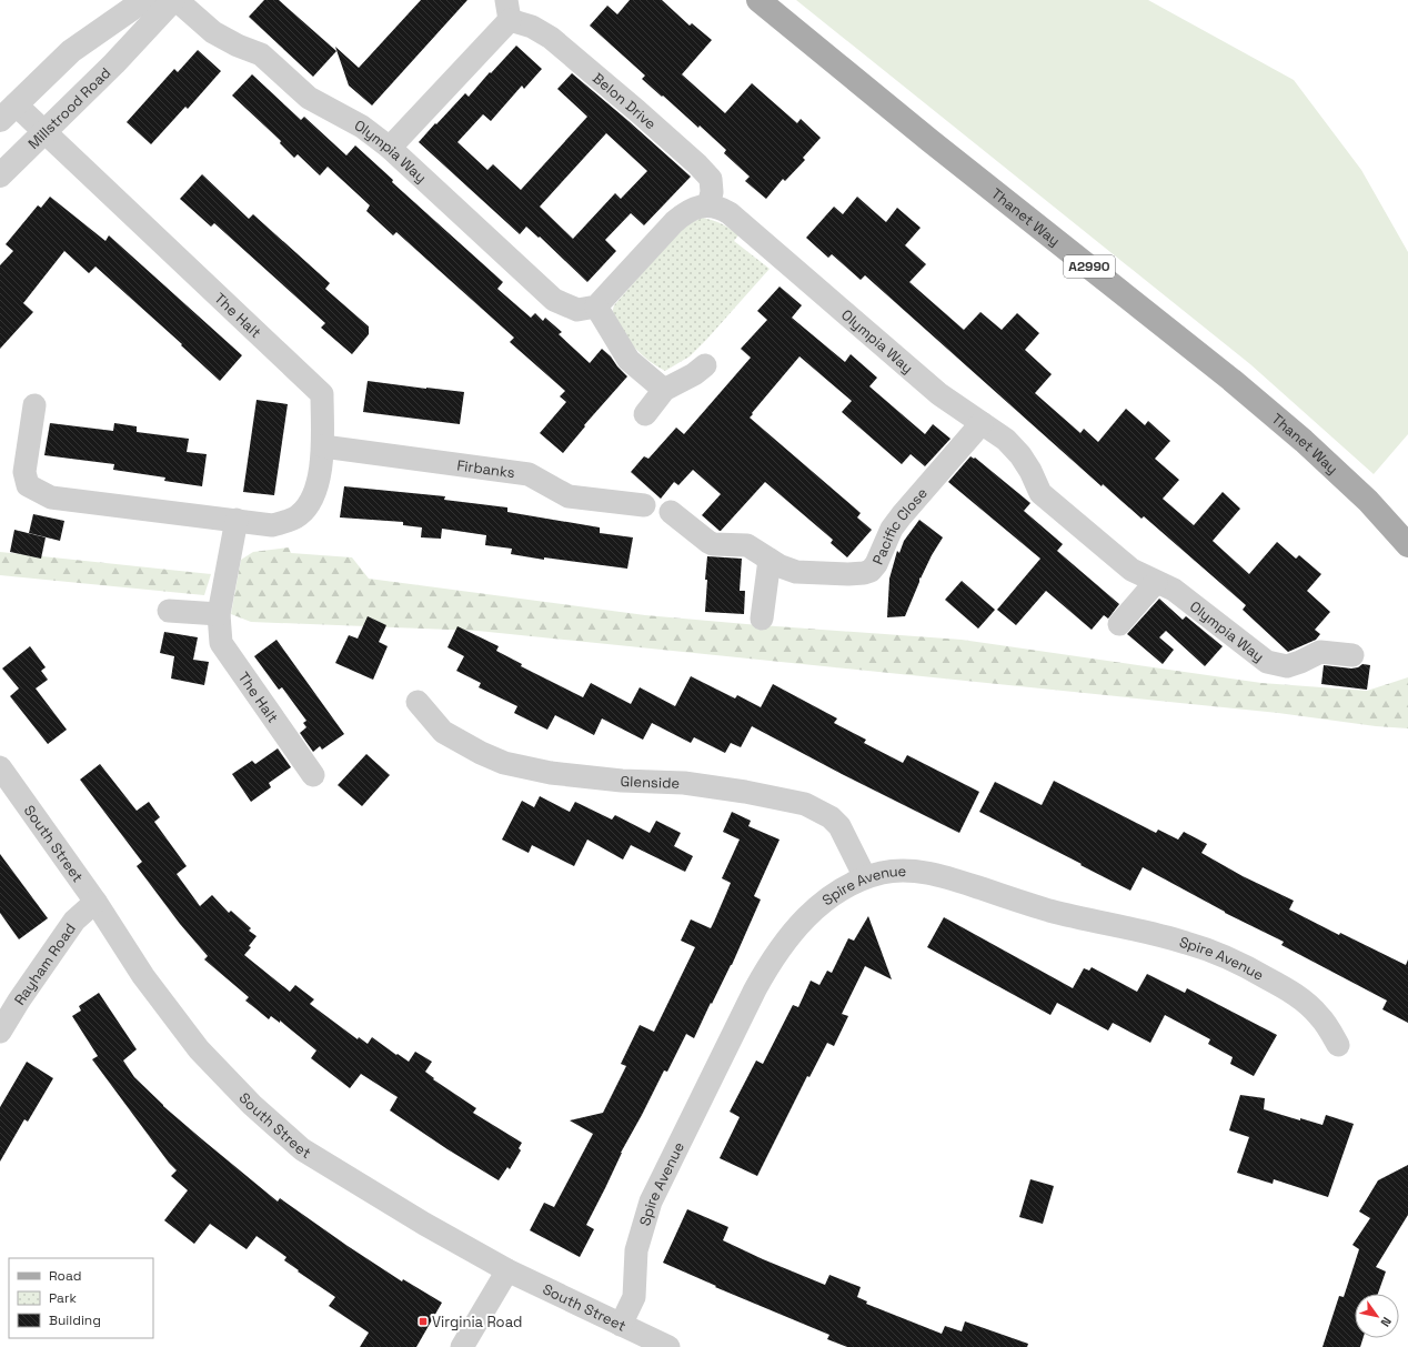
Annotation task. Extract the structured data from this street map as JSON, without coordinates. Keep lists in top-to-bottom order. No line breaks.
{"streets":{"main road":["Thanet Way","A2990"],"street":["Belon Drive","Millstrood Road","Olympia Way","The Halt","Firbanks","Pacific Close","Glenside","South Street","Spire Avenue","Rayham Road"]},"crossings":[["Belon Drive","Olympia Way"],["Millstrood Road","Olympia Way"],["Millstrood Road","The Halt"],["Olympia Way","Pacific Close"],["The Halt","Firbanks"],["Glenside","Spire Avenue"],["South Street","Spire Avenue"],["South Street","Rayham Road"]],"places":{"transit":["Virginia Road"]},"legend":["Road","Park","Building"],"north":"bottom right"}
